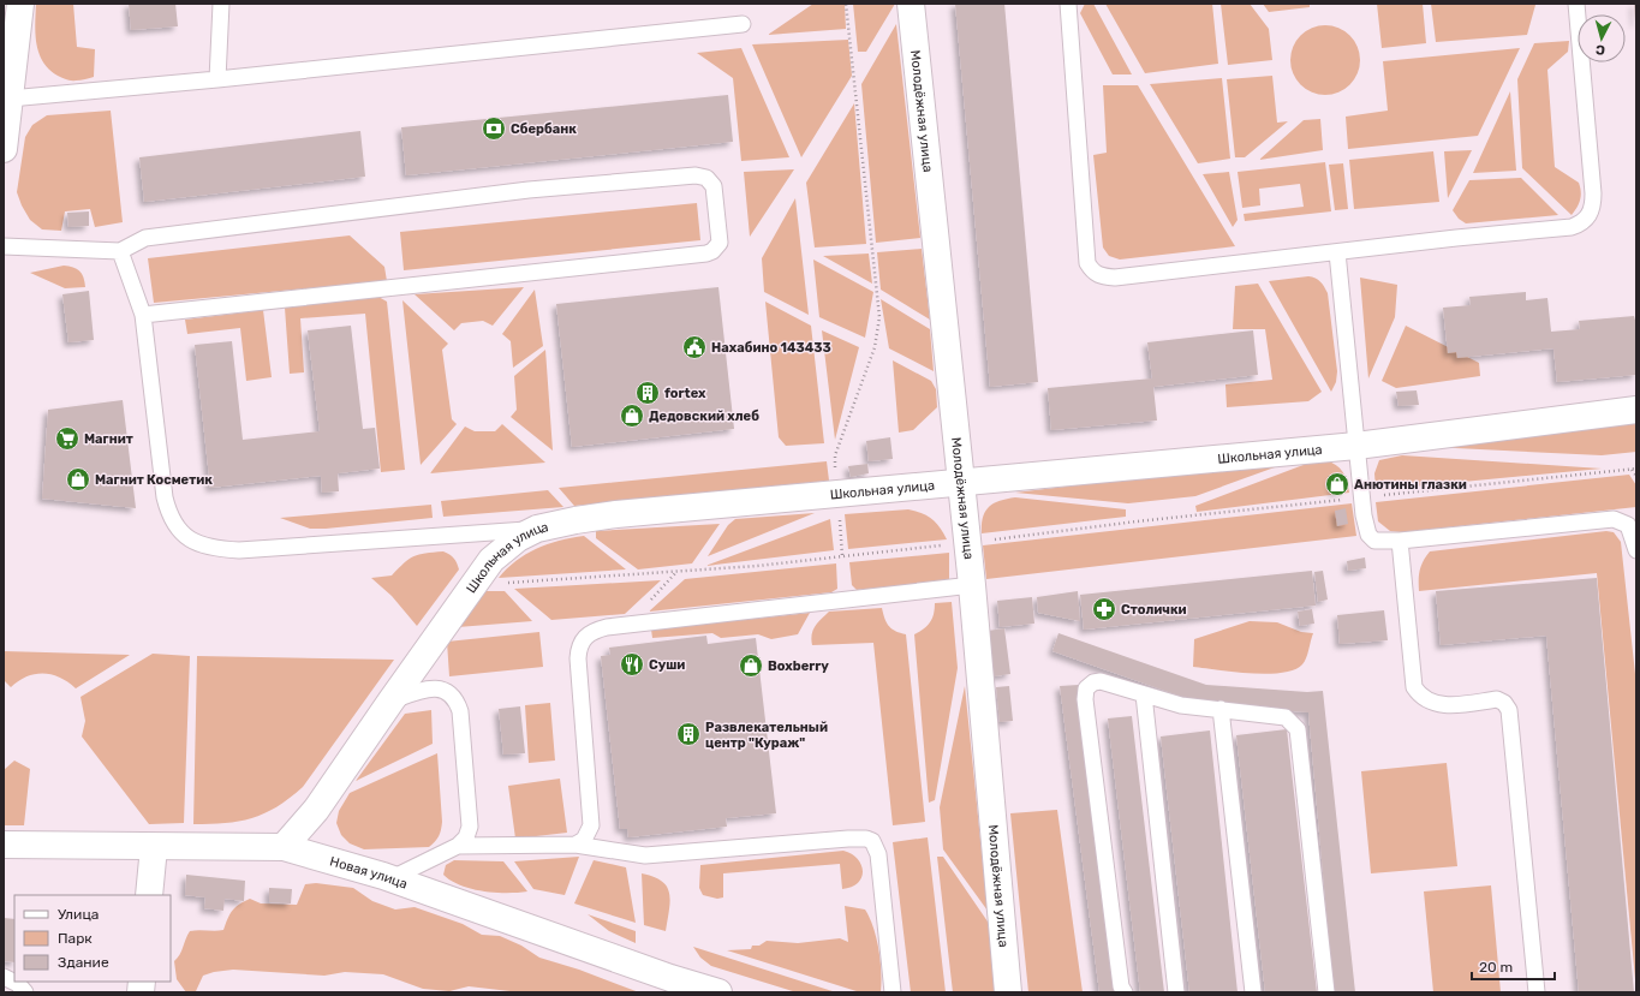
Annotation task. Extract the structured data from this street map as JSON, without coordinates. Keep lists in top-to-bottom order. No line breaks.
{"streets":{"street":["Молодёжная улица","Школьная улица","Новая улица"]},"crossings":[["Молодёжная улица","Школьная улица"],["Школьная улица","Новая улица"]],"places":{"bank":["Сбербанк"],"public building":["Нахабино 143433"],"building":["fortex","Развлекательный центр \"Кураж\""],"shop":["Дедовский хлеб","Магнит Косметик","Анютины глазки","Boxberry"],"supermarket":["Магнит"],"pharmacy":["Столички"],"restaurant":["Суши"]},"legend":["Улица","Парк","Здание"],"scale_bar":"20 m","north":"bottom"}
